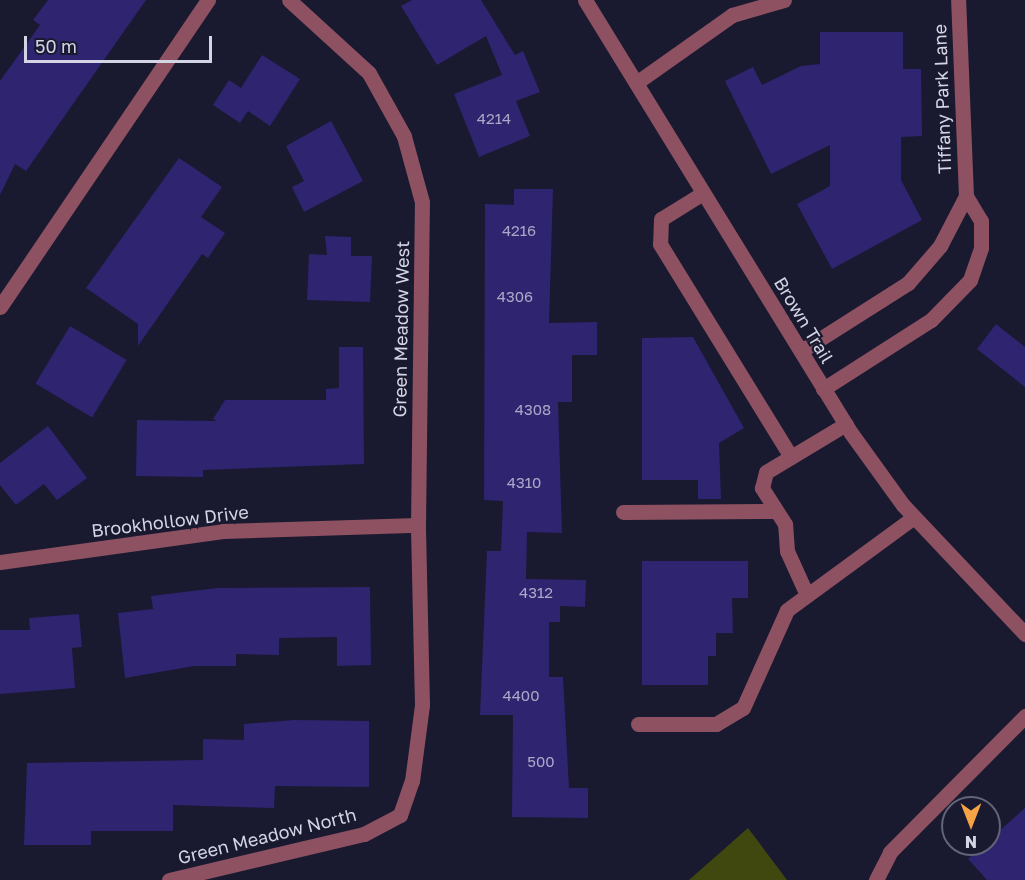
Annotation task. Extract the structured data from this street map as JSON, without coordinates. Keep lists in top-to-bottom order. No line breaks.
{"streets":{"street":["Tiffany Park Lane","Brown Trail","Green Meadow West","Brookhollow Drive","Green Meadow North"]},"crossings":[["Tiffany Park Lane","Brown Trail"],["Green Meadow West","Brookhollow Drive"],["Green Meadow West","Green Meadow North"]],"house_numbers":["4214","4216","4306","4308","4310","4312","4400","500"],"scale_bar":"50 m","north":"bottom"}
